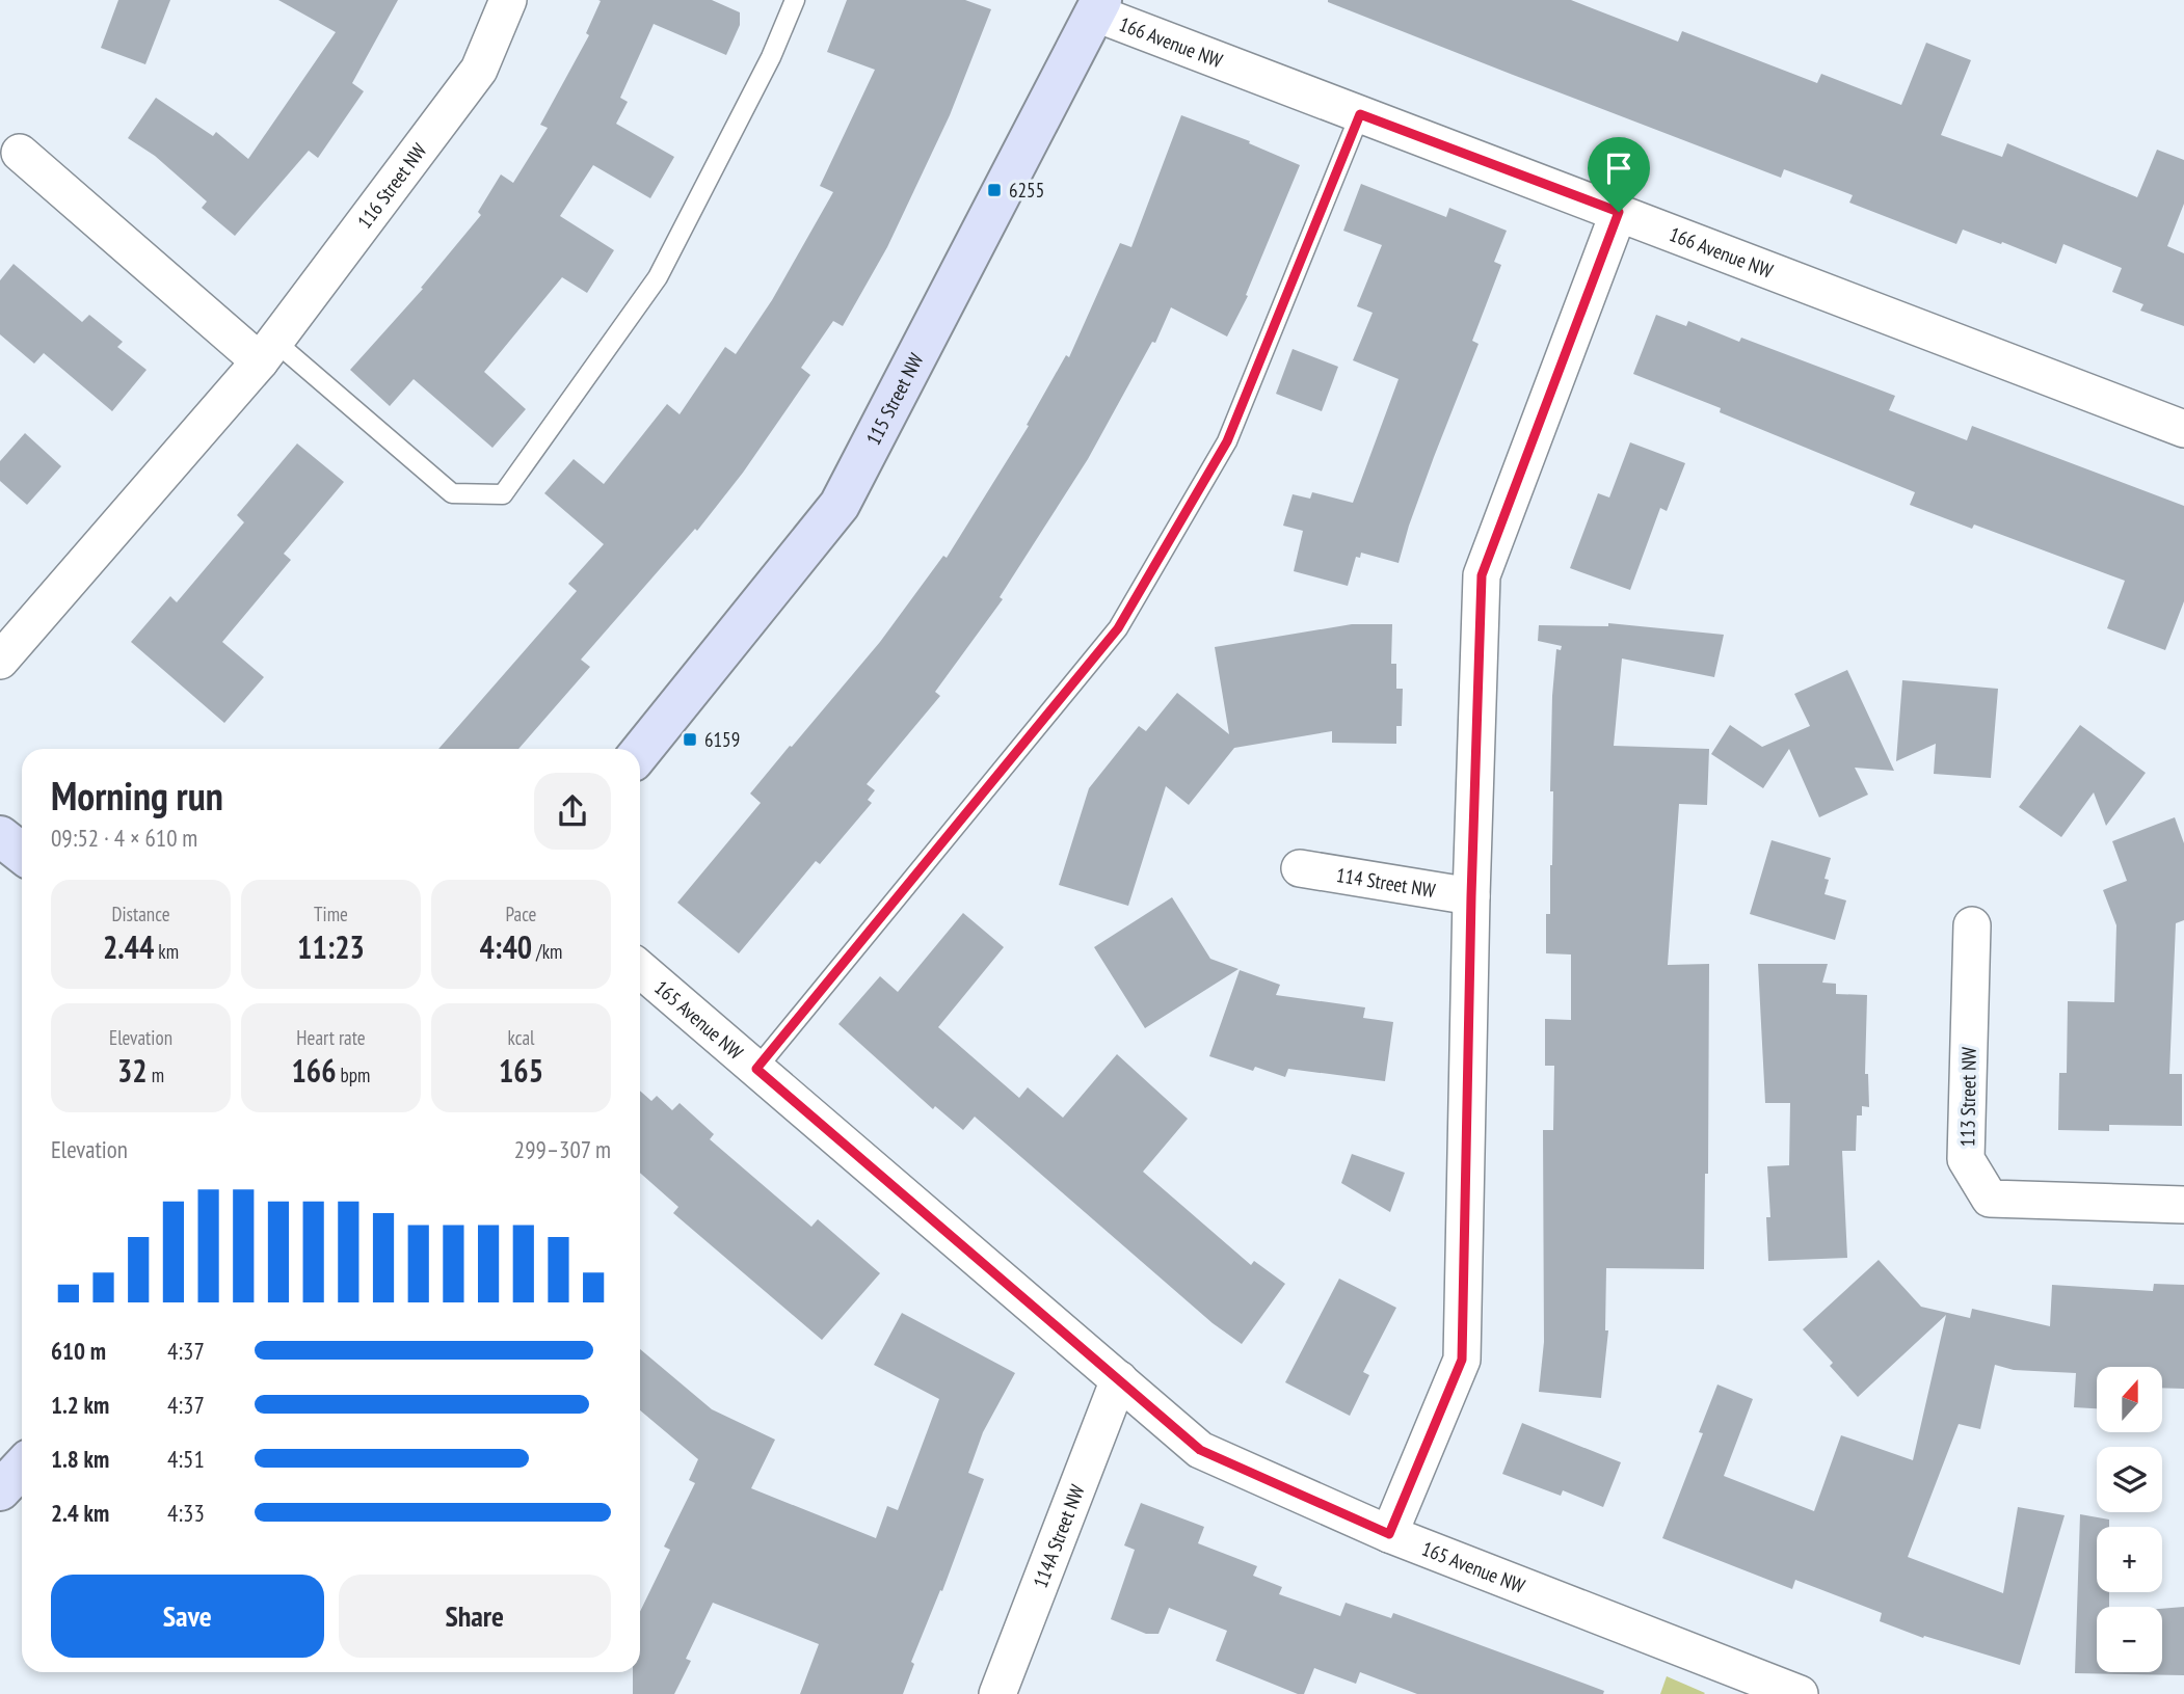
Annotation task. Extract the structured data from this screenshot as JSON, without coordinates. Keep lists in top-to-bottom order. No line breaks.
{"streets":{"street":["166 Avenue NW","116 Street NW","115 Street NW","114 Street NW","165 Avenue NW","113 Street NW","114A Street NW"]},"crossings":[["166 Avenue NW","115 Street NW"],["165 Avenue NW","114A Street NW"]],"places":{"transit":["6255","6159"]},"north":"top","page":{"heading":["Morning run","09:52 · 4 × 610 m"],"stats":[["Distance","2.44 km"],["Time","11:23"],["Pace","4:40 /km"],["Elevation","32 m"],["Heart rate","166 bpm"],["kcal","165"]],"chart":["Elevation","299–307 m"],"list":[{"name":"610 m","note":"4:37"},{"name":"1.2 km","note":"4:37"},{"name":"1.8 km","note":"4:51"},{"name":"2.4 km","note":"4:33"}],"map_buttons":["+","−"],"buttons":["Save","Share"]}}
